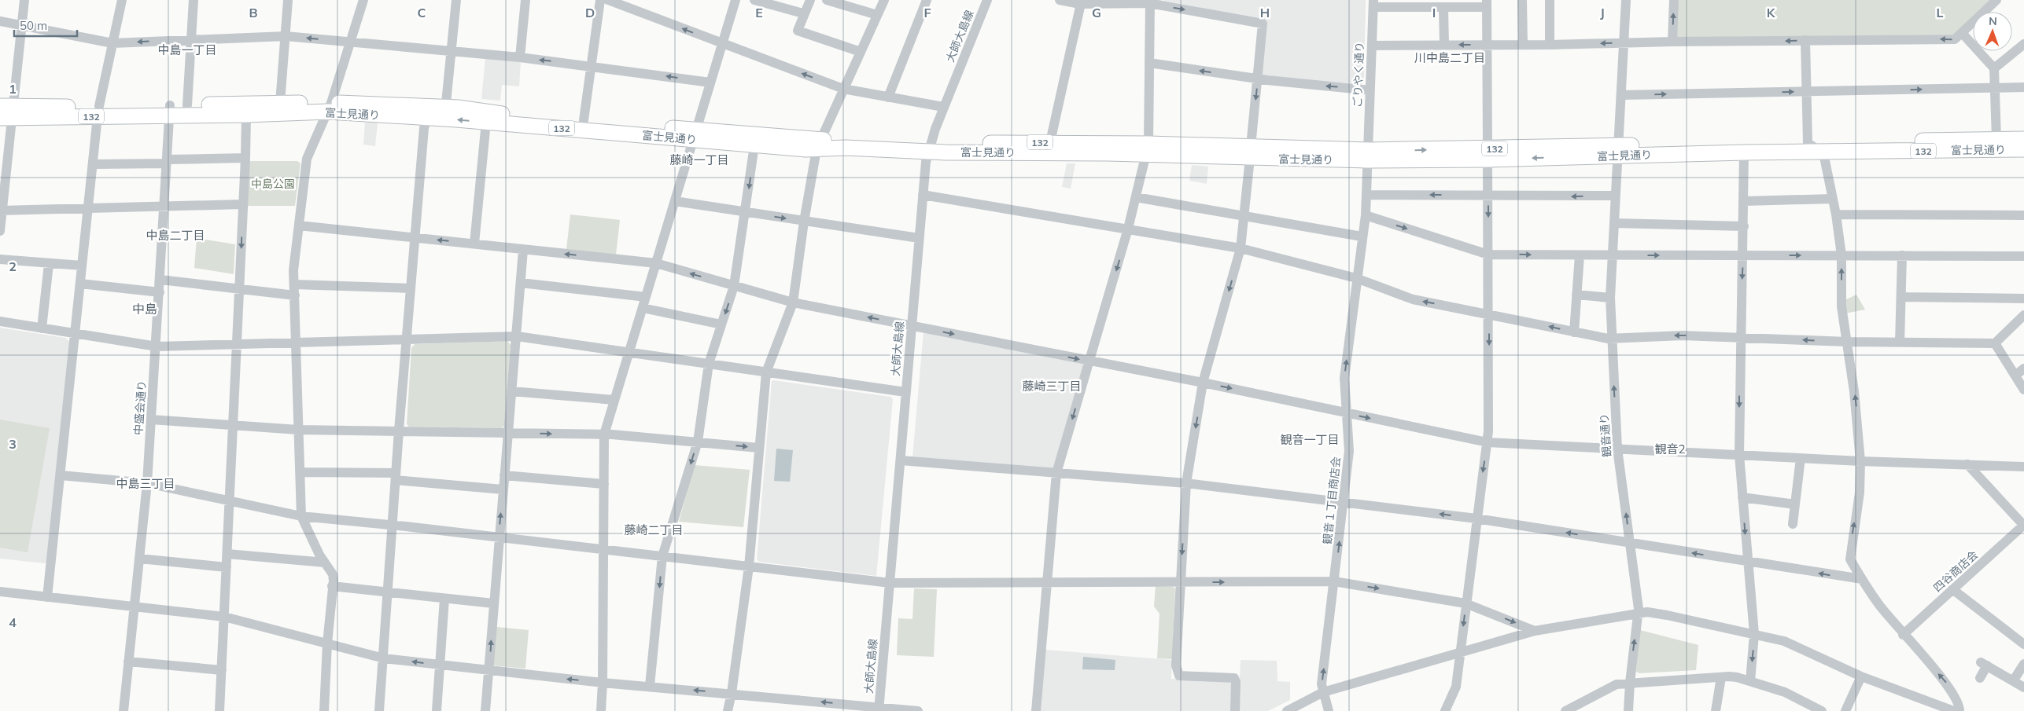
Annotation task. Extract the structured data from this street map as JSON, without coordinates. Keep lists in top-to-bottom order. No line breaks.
{"streets":{"highway":["富士見通り","132"],"street":["大師大島線","ごりやく通り","中盛会通り","観音通り","観音１丁目商店会","四谷商店会"]},"crossings":[["大師大島線","富士見通り"],["ごりやく通り","富士見通り"],["ごりやく通り","観音１丁目商店会"],["富士見通り","中盛会通り"],["富士見通り","観音通り"],["富士見通り","観音１丁目商店会"]],"one_way":["観音通り","観音１丁目商店会"],"districts":["中島一丁目","川中島二丁目","藤崎一丁目","中島二丁目","中島","藤崎三丁目","観音一丁目","観音2","中島三丁目","藤崎二丁目"],"parks":["中島公園"],"scale_bar":"50 m","north":"top","grid":{"columns":["B","C","D","E","F","G","H","I","J","K","L"],"rows":["1","2","3","4"]}}
